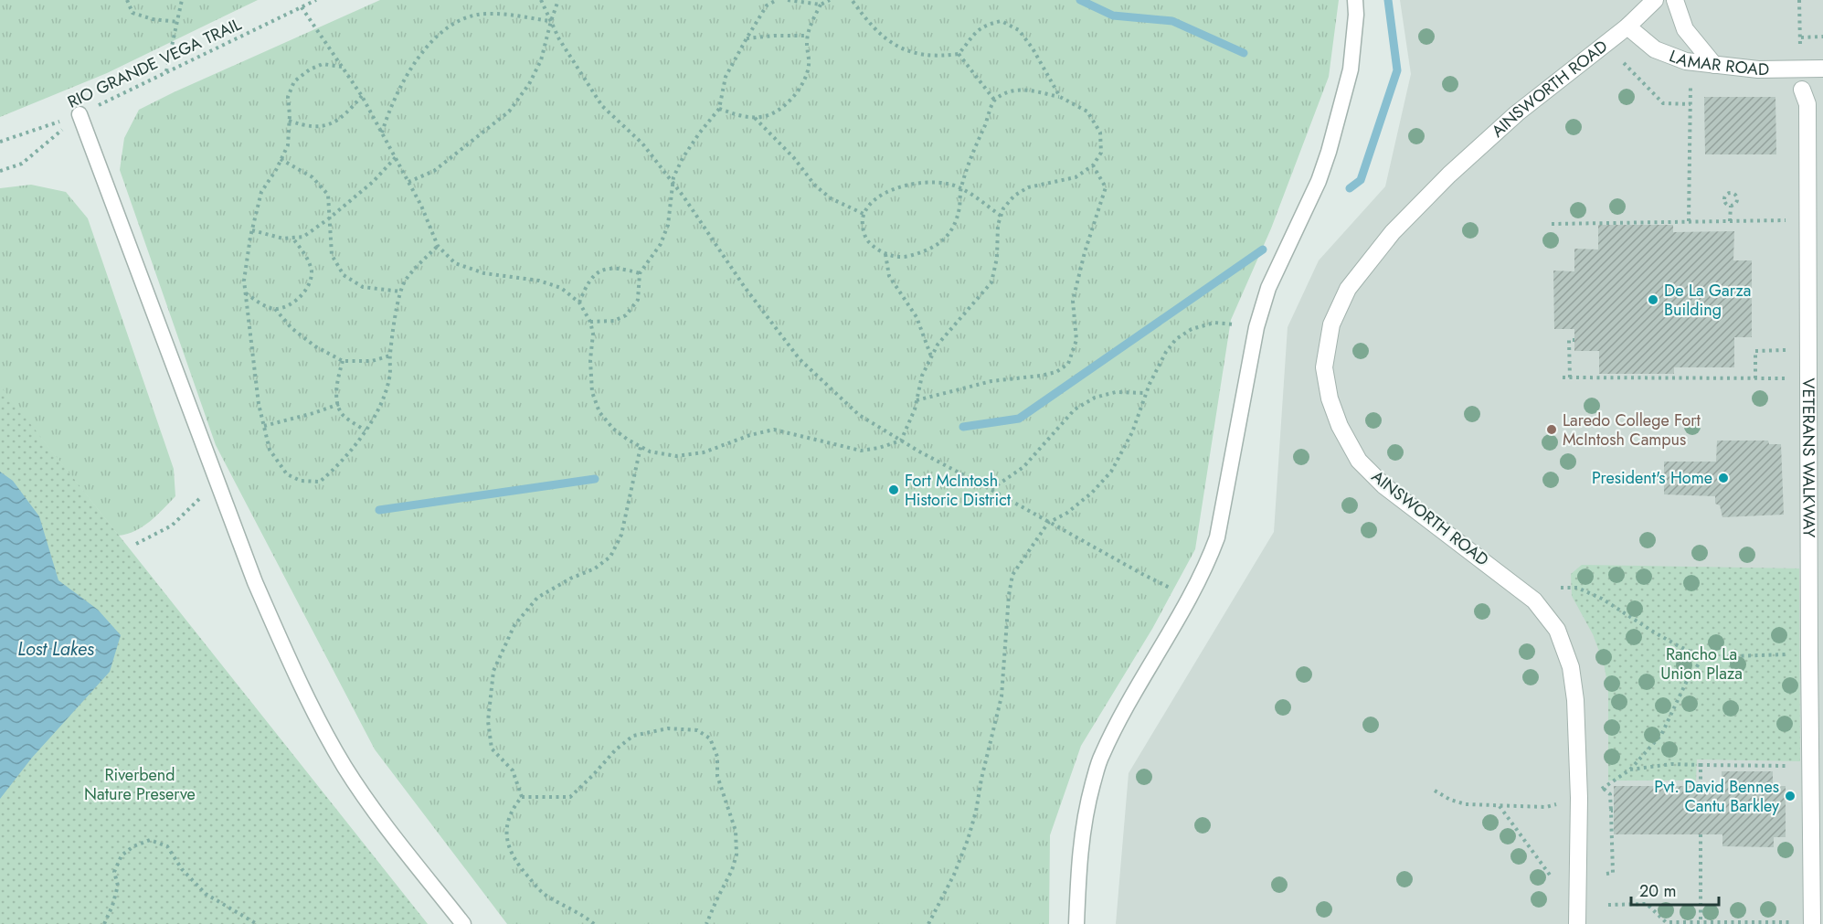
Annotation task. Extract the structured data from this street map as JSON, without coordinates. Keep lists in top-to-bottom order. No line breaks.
{"streets":{"street":["LAMAR ROAD","AINSWORTH ROAD","VETERANS WALKWAY"],"path":["RIO GRANDE VEGA TRAIL"]},"crossings":[["LAMAR ROAD","AINSWORTH ROAD"]],"water":["Lost Lakes"],"parks":["Rancho La Union Plaza","Riverbend Nature Preserve"],"places":["De La Garza Building","Laredo College Fort McIntosh Campus","President's Home","Fort McIntosh Historic District","Pvt. David Bennes Cantu Barkley"],"scale_bar":"20 m"}
